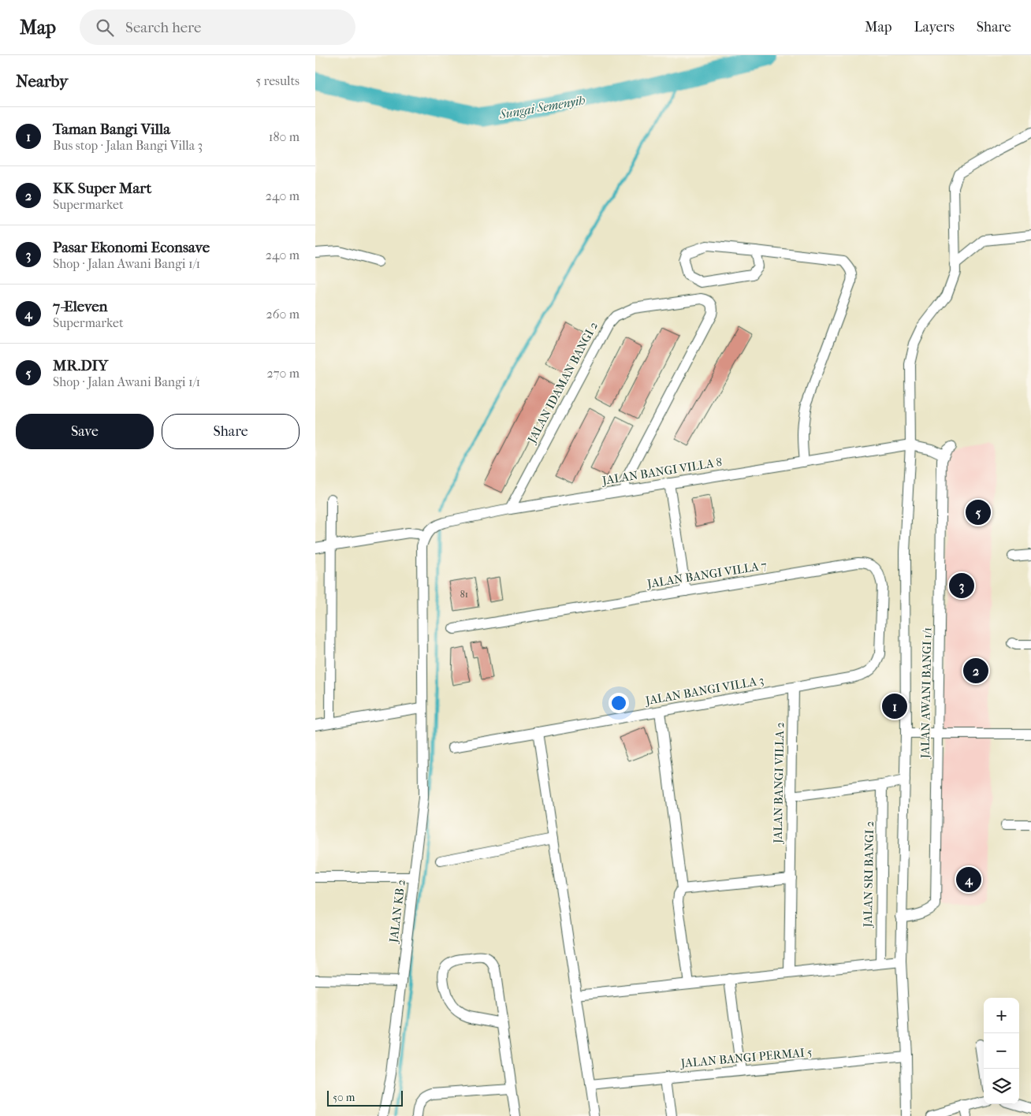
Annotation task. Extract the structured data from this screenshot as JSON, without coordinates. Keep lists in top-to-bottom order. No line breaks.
{"streets":{"street":["JALAN IDAMAN BANGI 2","JALAN BANGI VILLA 8","JALAN BANGI VILLA 7","JALAN BANGI VILLA 3","JALAN AWANI BANGI 1/1","JALAN BANGI VILLA 2","JALAN SRI BANGI 2","JALAN KB 2","JALAN BANGI PERMAI 5"]},"crossings":[["JALAN IDAMAN BANGI 2","JALAN BANGI VILLA 8"],["JALAN BANGI VILLA 8","JALAN KB 2"],["JALAN BANGI VILLA 7","JALAN BANGI VILLA 3"],["JALAN BANGI VILLA 3","JALAN BANGI VILLA 2"]],"water":["Sungai Semenyih"],"house_numbers":["81"],"scale_bar":"50 m","page":{"header":"Map","search":"Search here","nav":["Map","Layers","Share"],"heading":["Nearby","5 results"],"list":[{"mark":"1","name":"Taman Bangi Villa","note":"Bus stop · Jalan Bangi Villa 3","value":"180 m"},{"mark":"2","name":"KK Super Mart","note":"Supermarket","value":"240 m"},{"mark":"3","name":"Pasar Ekonomi Econsave","note":"Shop · Jalan Awani Bangi 1/1","value":"240 m"},{"mark":"4","name":"7-Eleven","note":"Supermarket","value":"260 m"},{"mark":"5","name":"MR.DIY","note":"Shop · Jalan Awani Bangi 1/1","value":"270 m"}],"buttons":["Save","Share"],"pins":["5","3","2","1","4"],"map_buttons":["+","−"],"scale":"50 m"}}
